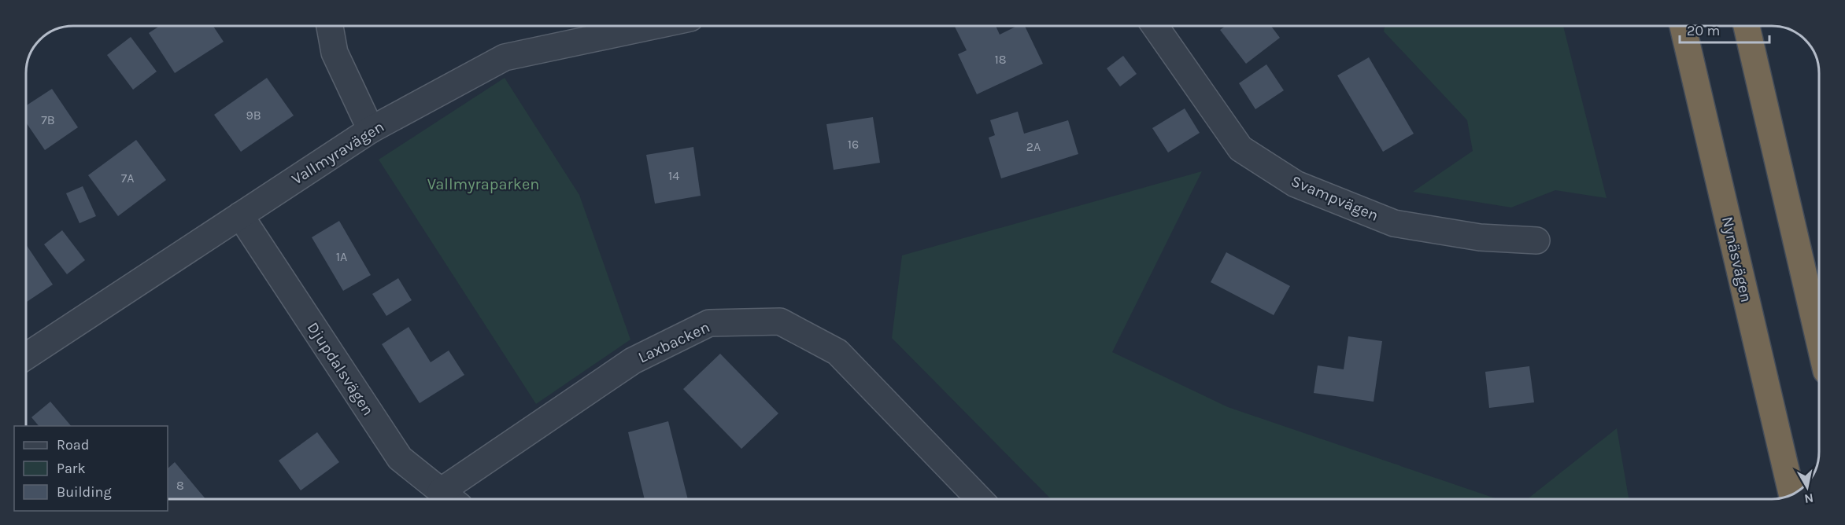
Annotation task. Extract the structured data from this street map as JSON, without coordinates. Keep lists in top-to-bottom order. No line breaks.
{"streets":{"highway":["Nynäsvägen"],"street":["Vallmyravägen","Svampvägen","Laxbacken","Djupdalsvägen"]},"crossings":[["Vallmyravägen","Djupdalsvägen"],["Laxbacken","Djupdalsvägen"]],"parks":["Vallmyraparken"],"house_numbers":["18","9B","7B","16","2A","14","7A","1A","8"],"legend":["Road","Park","Building"],"scale_bar":"20 m","north":"bottom"}
